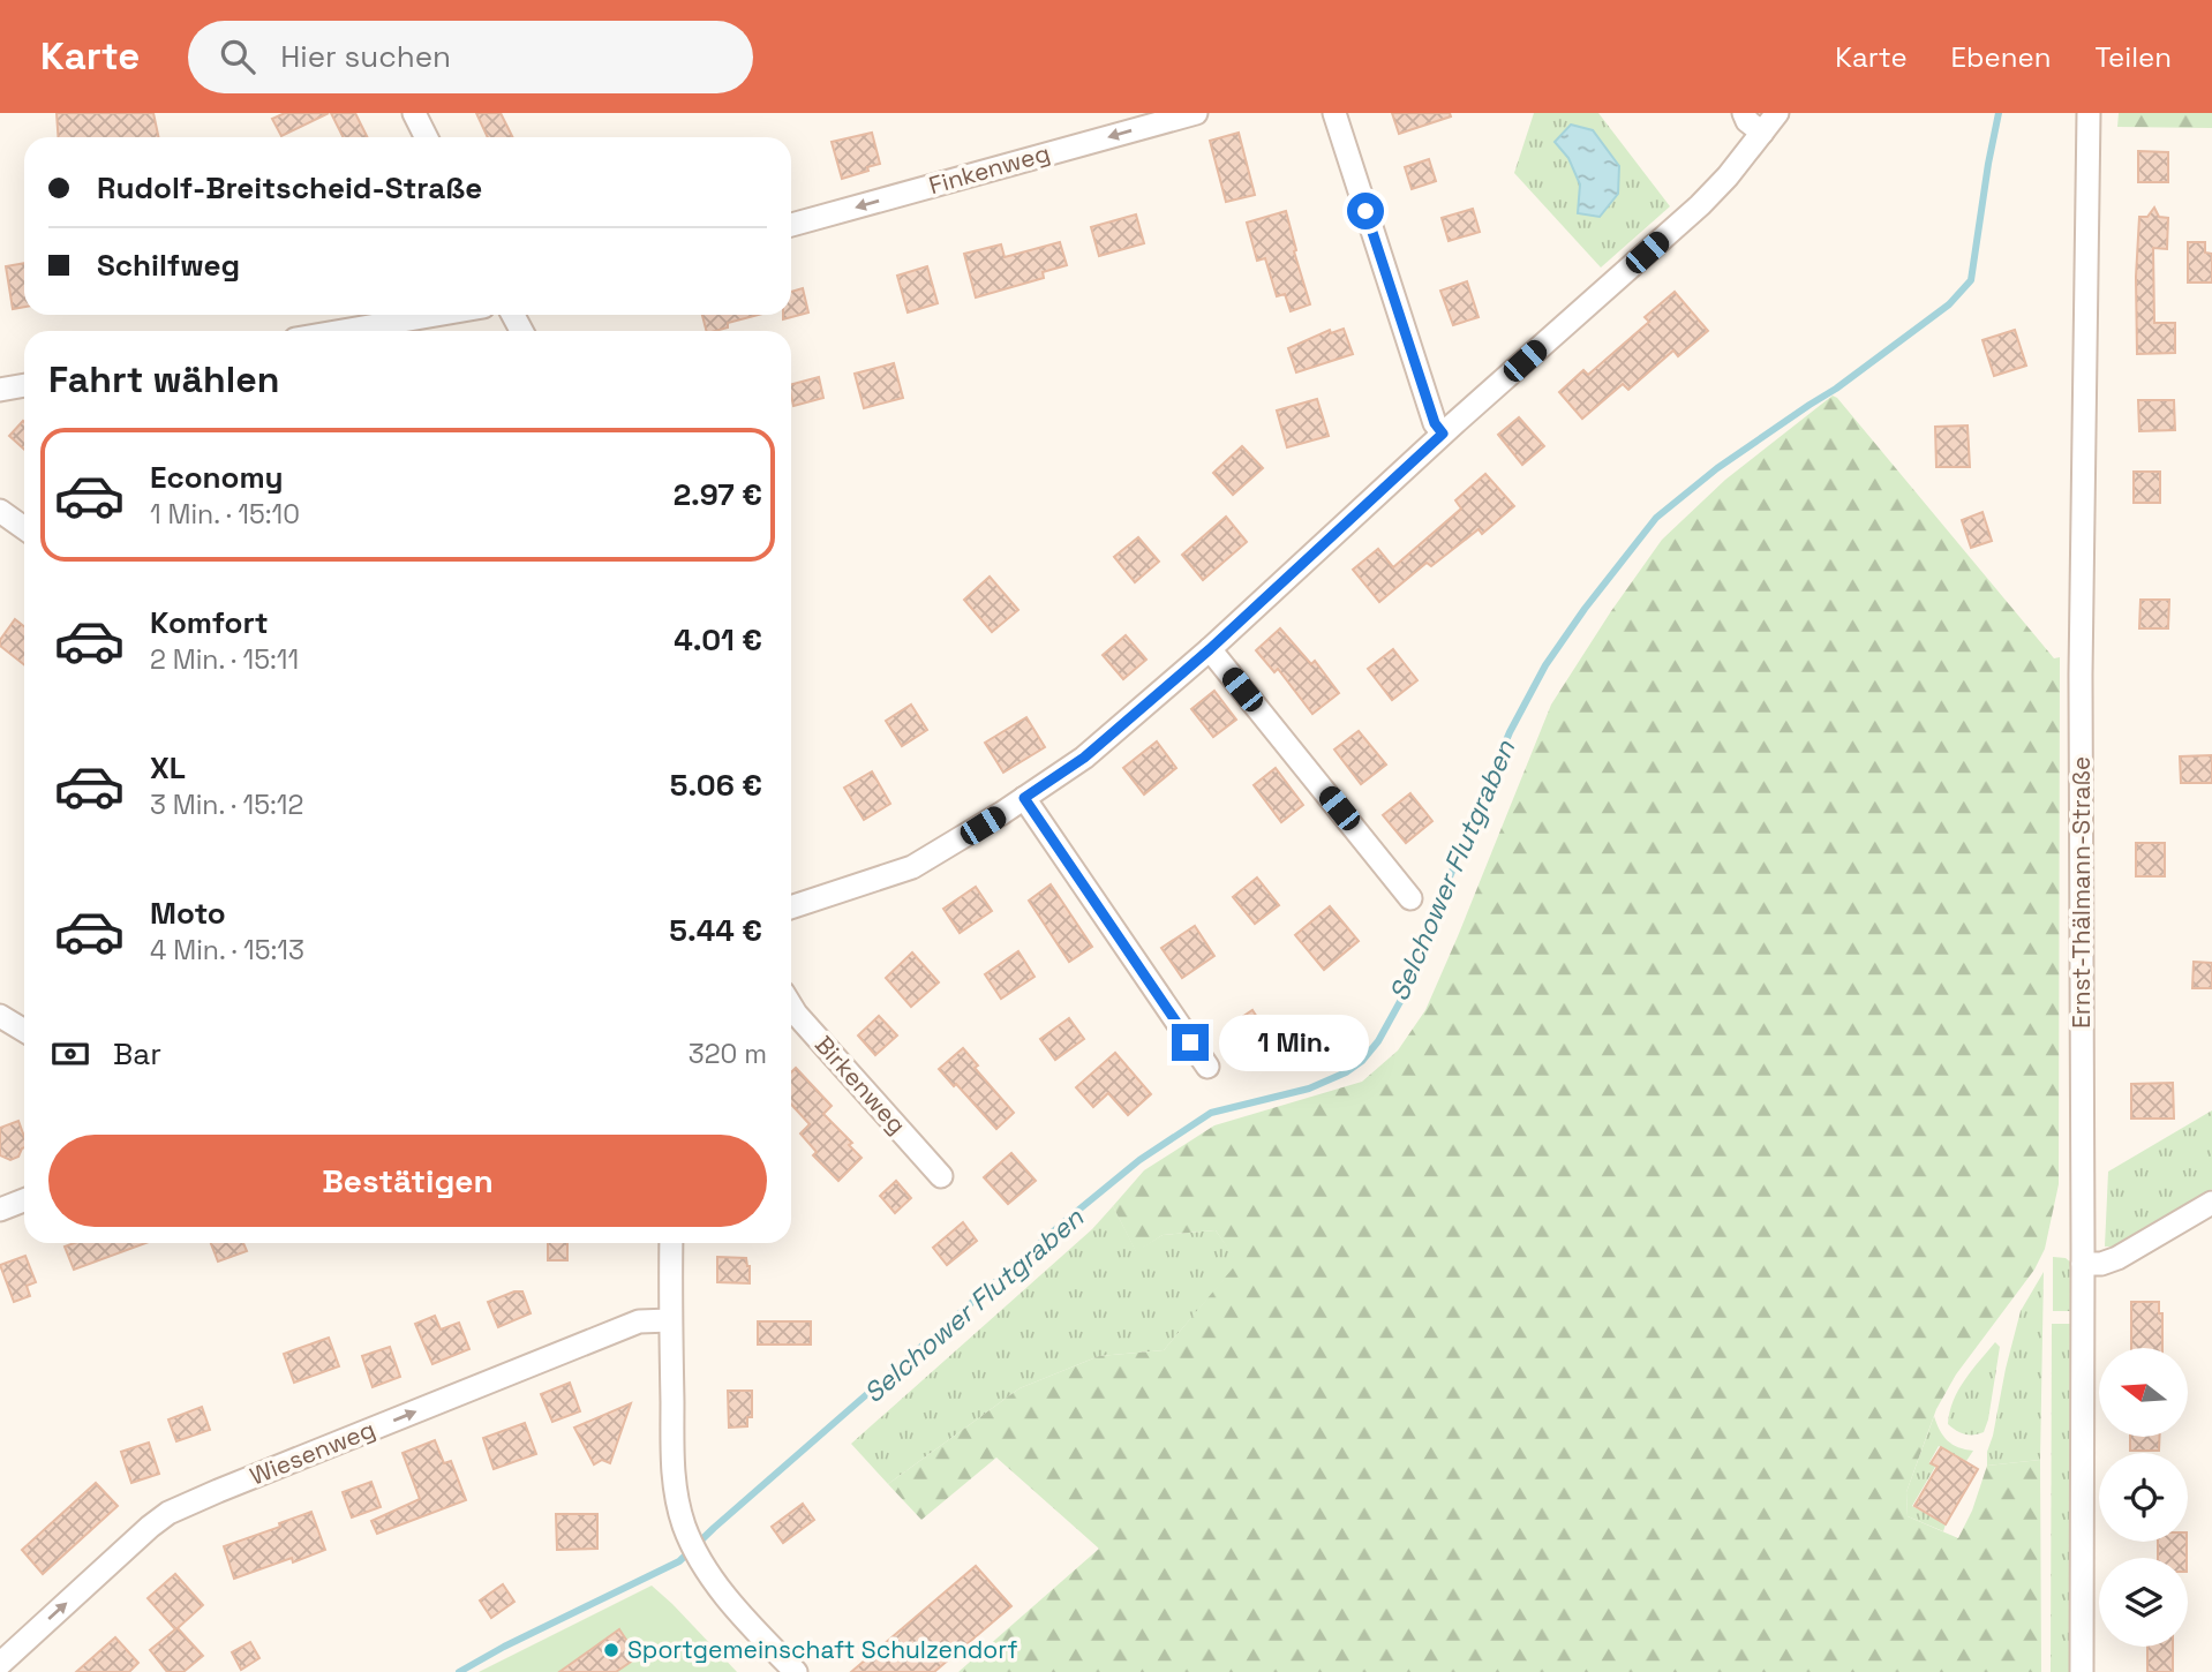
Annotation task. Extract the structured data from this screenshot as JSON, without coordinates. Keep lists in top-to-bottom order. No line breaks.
{"streets":{"street":["Finkenweg","Ernst-Thälmann-Straße","Birkenweg","Wiesenweg"]},"one_way":["Finkenweg","Wiesenweg"],"water":["Selchower Flutgraben"],"places":["Sportgemeinschaft Schulzendorf"],"north":"left","page":{"header":"Karte","search":"Hier suchen","nav":["Karte","Ebenen","Teilen"],"banner":["Rudolf-Breitscheid-Straße","Schilfweg"],"heading":"Fahrt wählen","list":[{"name":"Economy","note":"1 Min. · 15:10","value":"2.97 €"},{"name":"Komfort","note":"2 Min. · 15:11","value":"4.01 €"},{"name":"XL","note":"3 Min. · 15:12","value":"5.06 €"},{"name":"Moto","note":"4 Min. · 15:13","value":"5.44 €"}],"pay":["Bar","320 m"],"bubble":"1 Min.","buttons":"Bestätigen"}}
